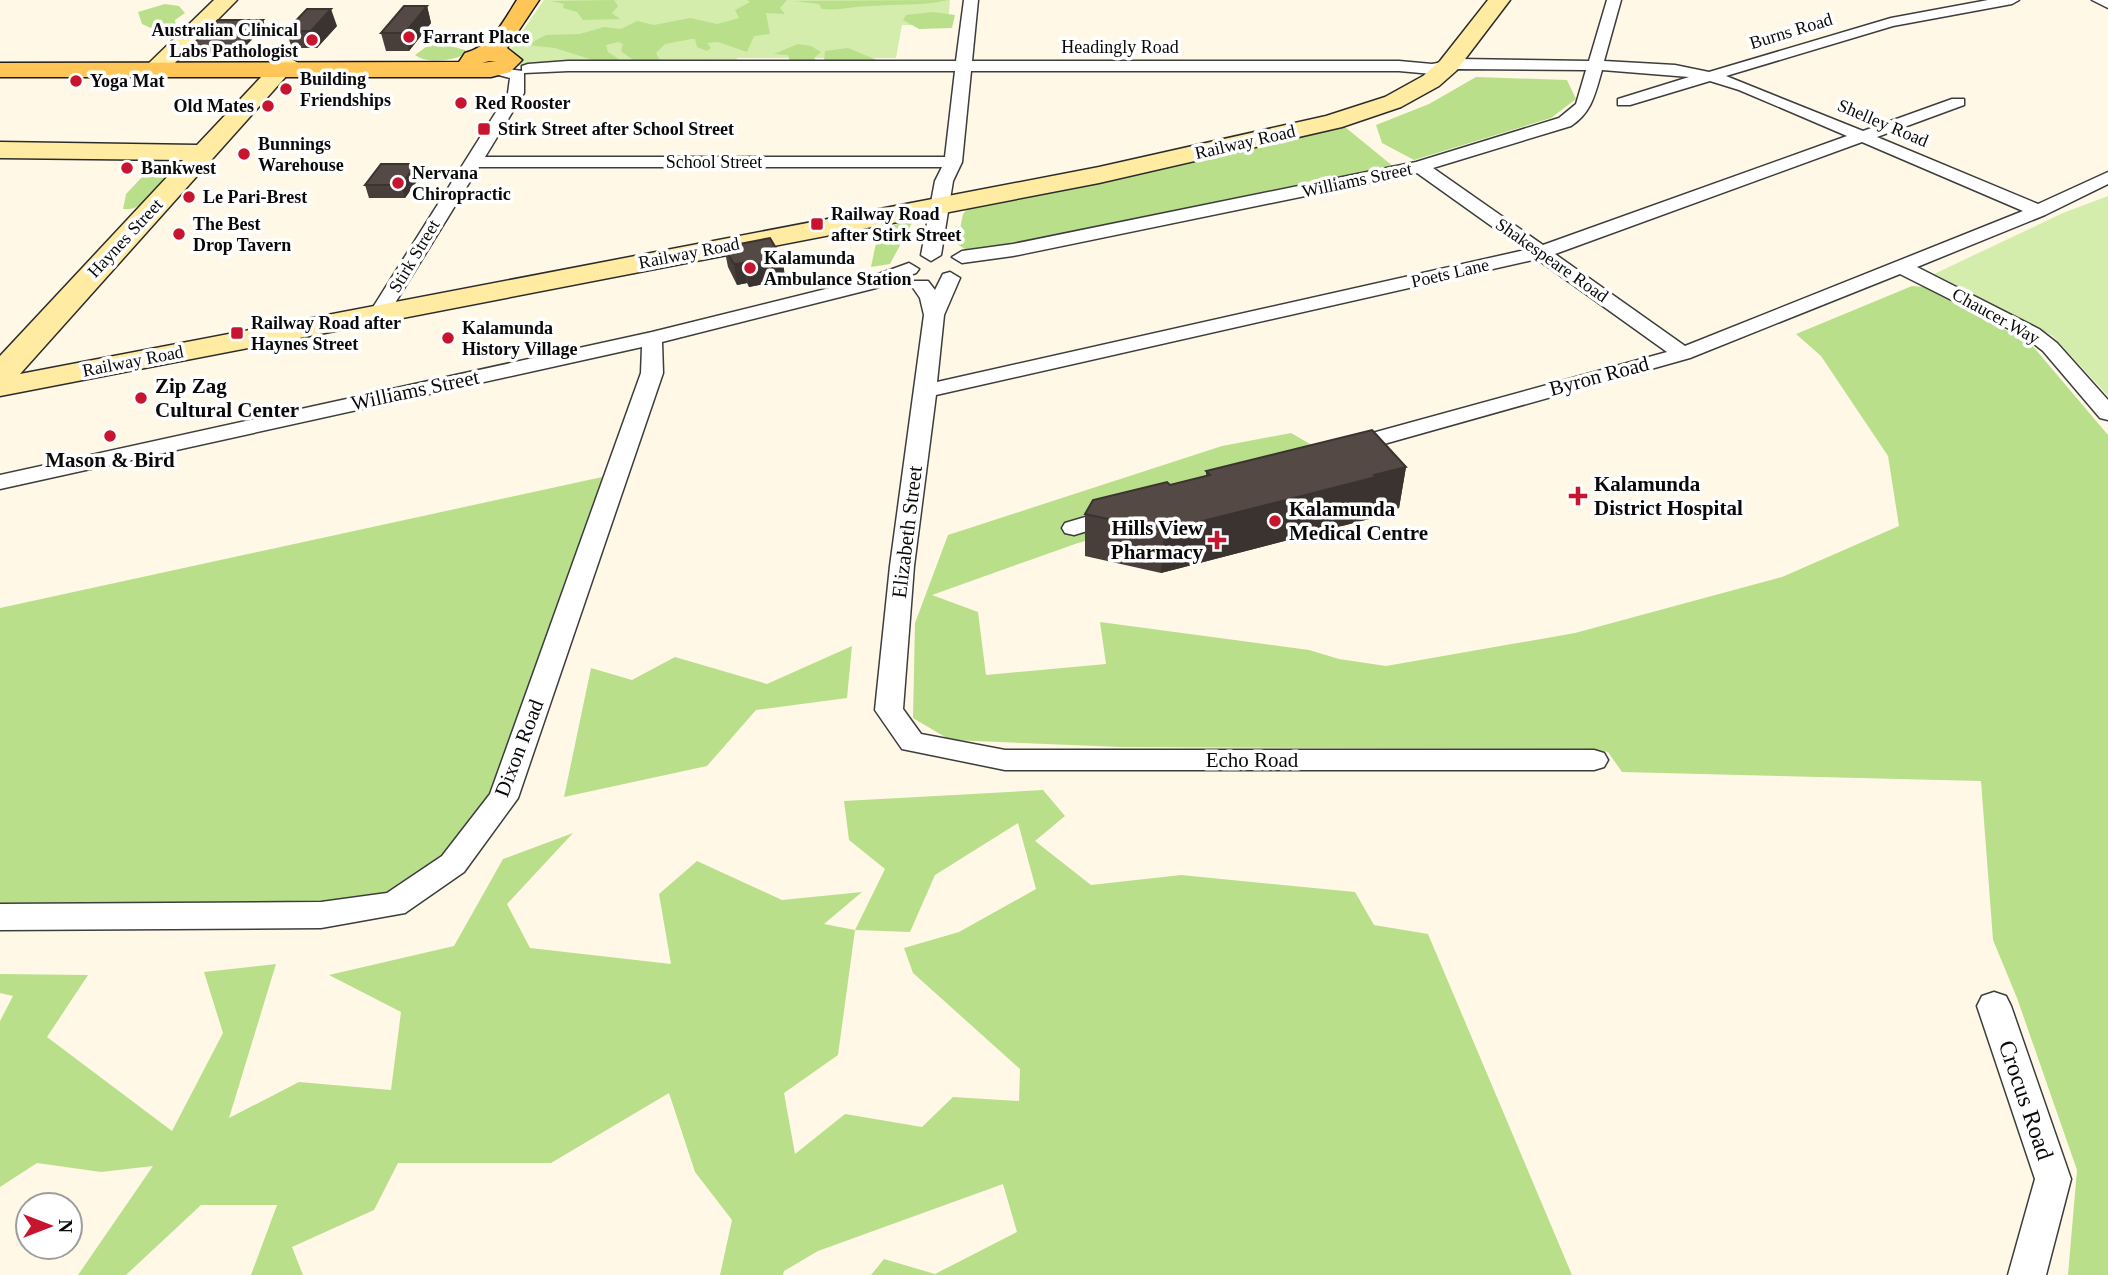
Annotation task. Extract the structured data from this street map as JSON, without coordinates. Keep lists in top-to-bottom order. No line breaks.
{"streets":{"street":["Burns Road","Headingly Road","Shelley Road","Railway Road","School Street","Williams Street","Haynes Street","Stirk Street","Shakespeare Road","Poets Lane","Chaucer Way","Byron Road","Elizabeth Street","Dixon Road","Echo Road","Crocus Road"]},"crossings":[["Burns Road","Headingly Road"],["Burns Road","Shelley Road"],["Headingly Road","Shelley Road"],["Headingly Road","Railway Road"],["Headingly Road","Williams Street"],["Headingly Road","Stirk Street"],["Headingly Road","Elizabeth Street"],["Shelley Road","Poets Lane"],["Shelley Road","Byron Road"],["Railway Road","Haynes Street"],["Railway Road","Stirk Street"],["Railway Road","Elizabeth Street"],["School Street","Stirk Street"],["School Street","Elizabeth Street"],["Williams Street","Shakespeare Road"],["Williams Street","Elizabeth Street"],["Williams Street","Dixon Road"],["Shakespeare Road","Poets Lane"],["Shakespeare Road","Byron Road"],["Poets Lane","Elizabeth Street"],["Chaucer Way","Byron Road"],["Elizabeth Street","Echo Road"]],"places":{"other":["Farrant Place","Australian Clinical Labs Pathologist","Yoga Mat","Building Friendships","Red Rooster","Old Mates","Bunnings Warehouse","Bankwest","Nervana Chiropractic","Le Pari-Brest","The Best Drop Tavern","Kalamunda Ambulance Station","Kalamunda History Village","Zip Zag Cultural Center","Mason & Bird","Kalamunda Medical Centre"],"transit":["Stirk Street after School Street","Railway Road after Stirk Street","Railway Road after Haynes Street"],"health":["Kalamunda District Hospital","Hills View Pharmacy"]},"north":"right"}
